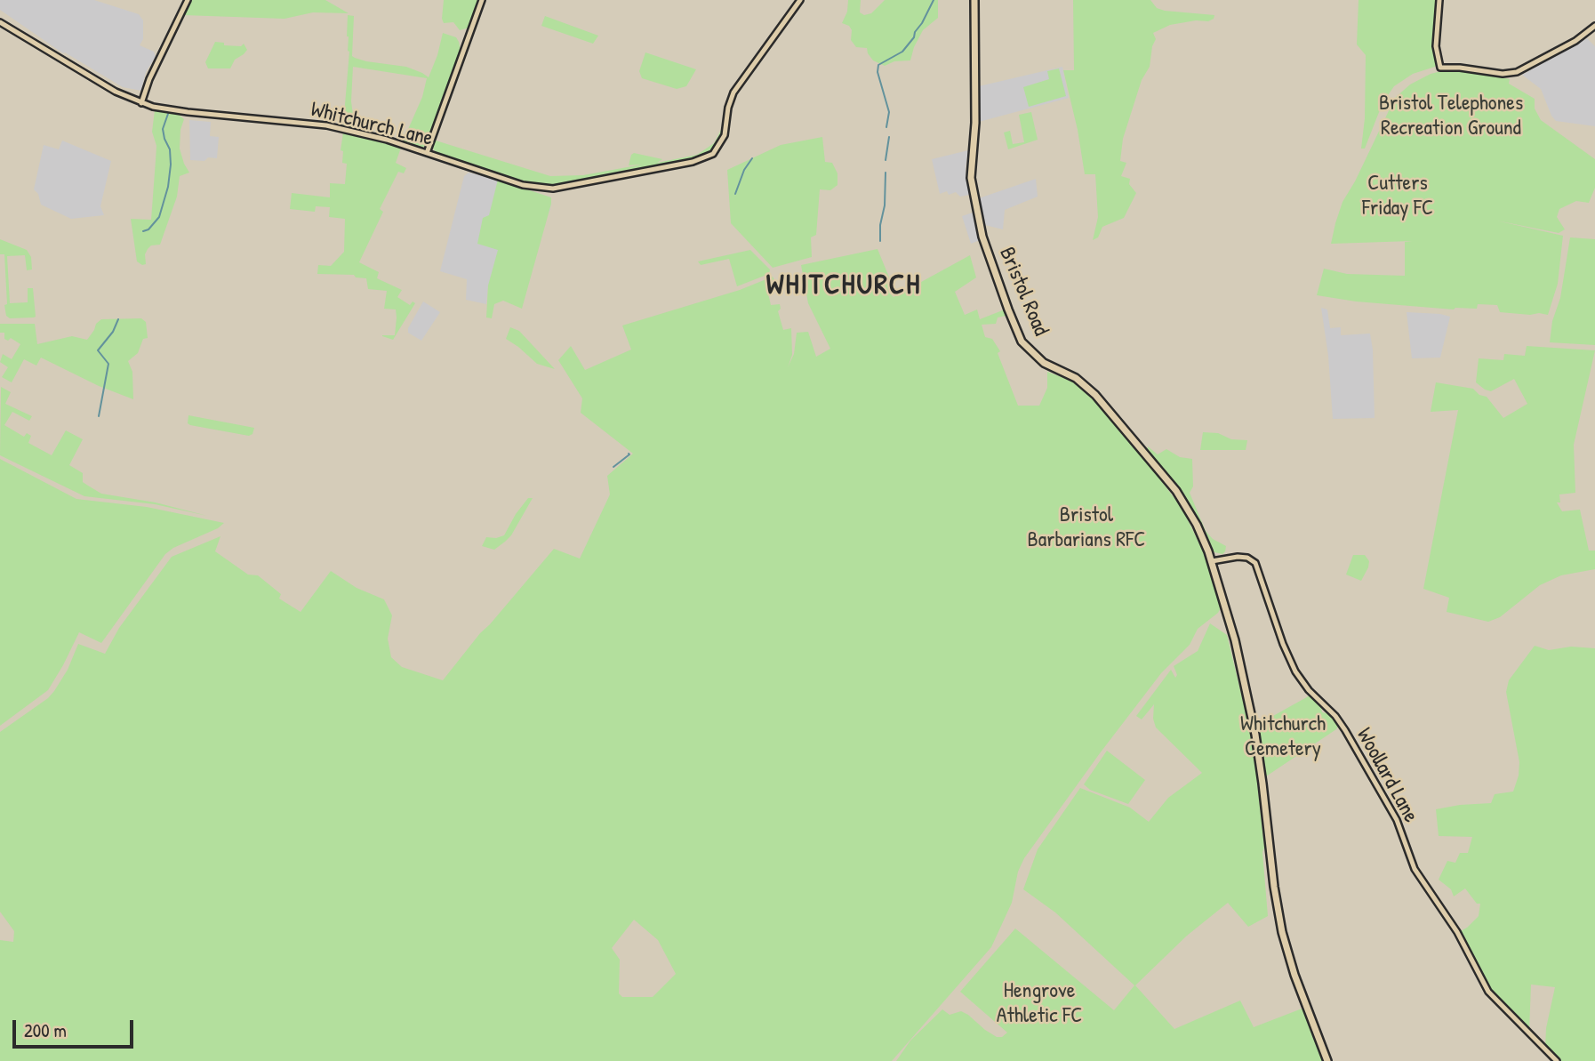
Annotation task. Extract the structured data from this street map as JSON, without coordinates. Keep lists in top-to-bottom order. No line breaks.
{"streets":{"highway":["Bristol Road"],"street":["Whitchurch Lane","Woollard Lane"]},"crossings":[["Bristol Road","Woollard Lane"]],"districts":["WHITCHURCH"],"parks":["Bristol Telephones Recreation Ground","Cutters Friday FC","Bristol Barbarians RFC","Whitchurch Cemetery","Hengrove Athletic FC"],"scale_bar":"200 m"}
